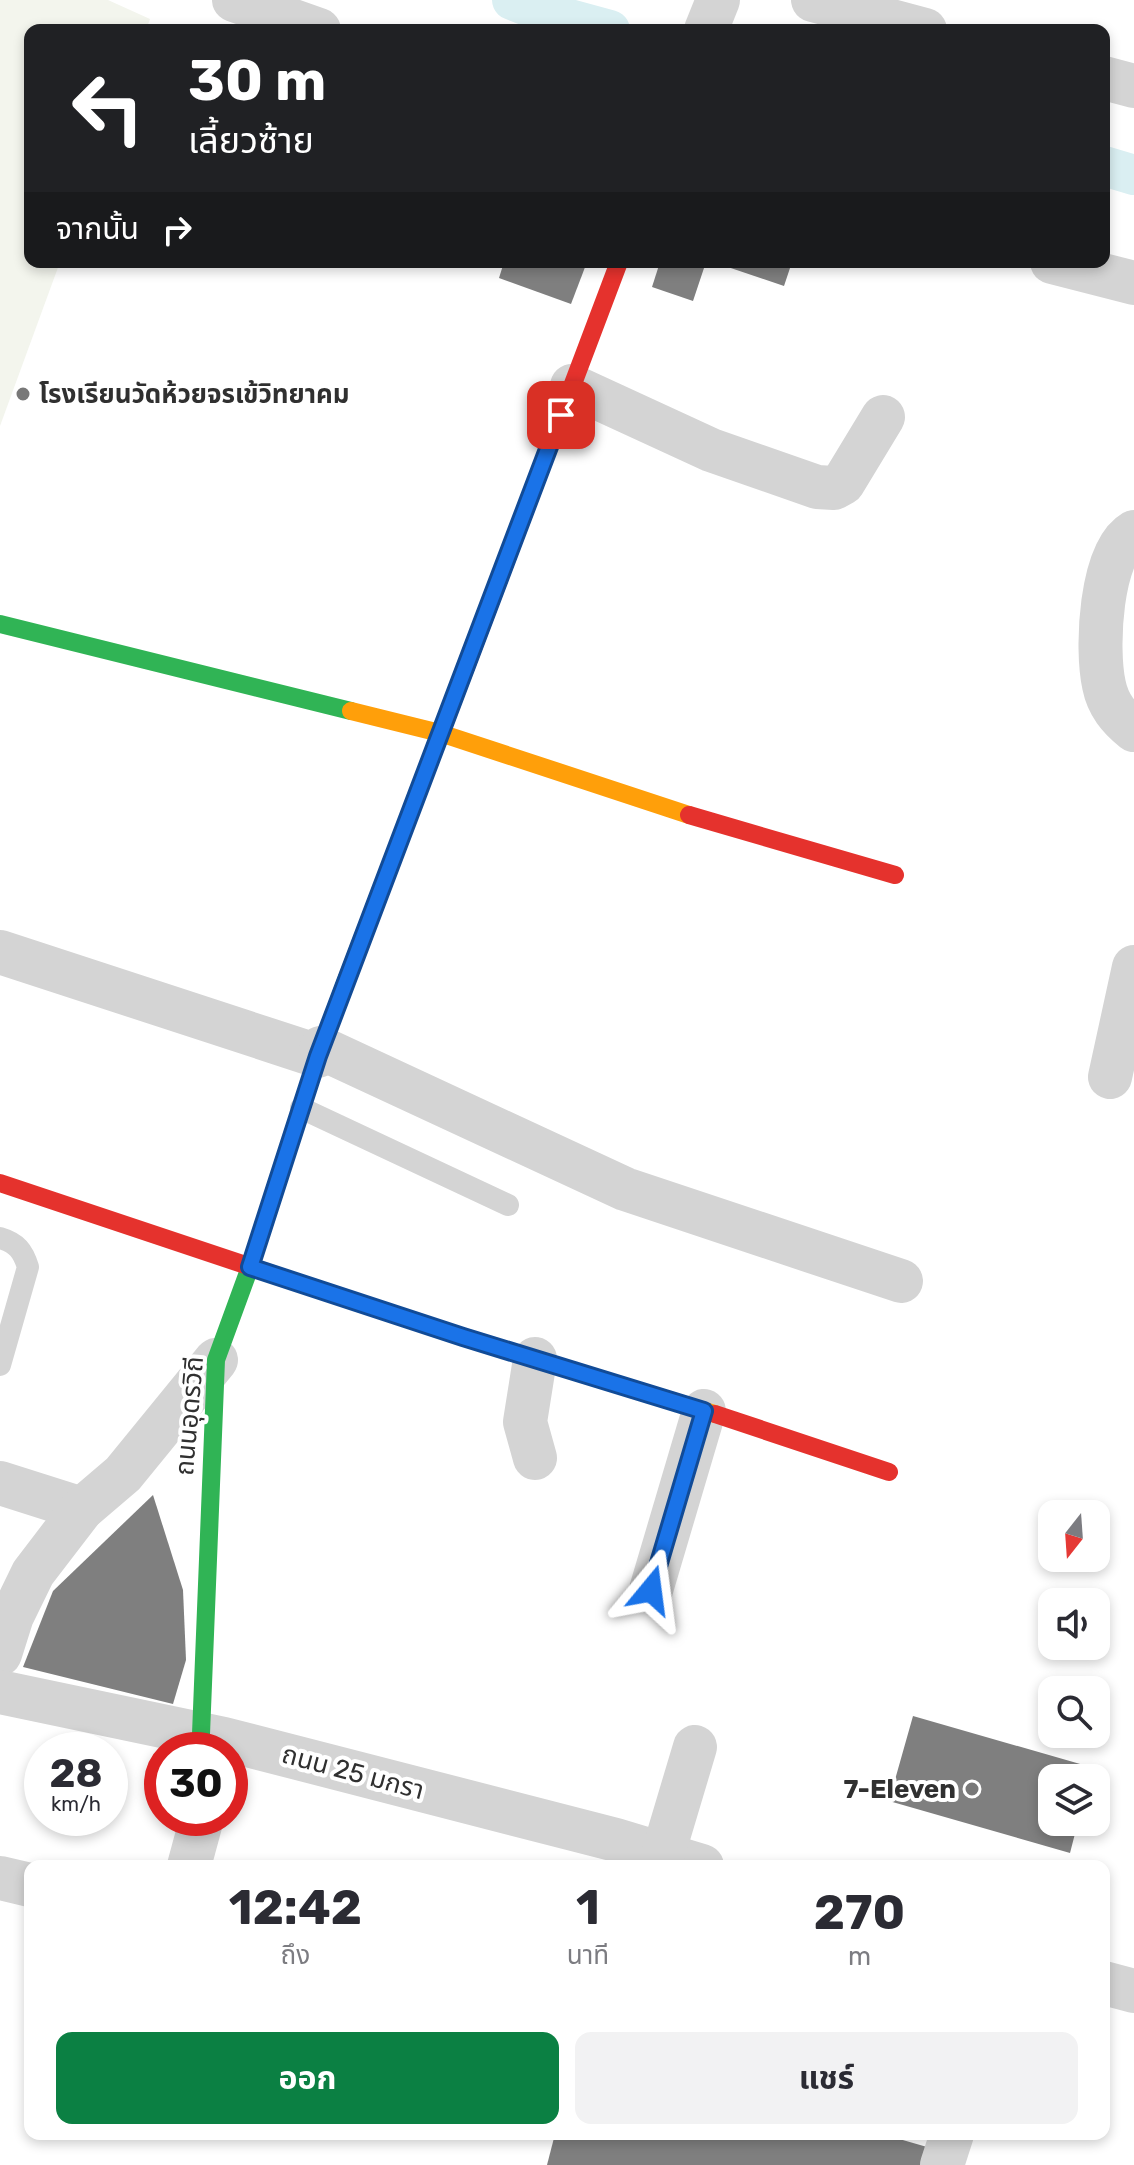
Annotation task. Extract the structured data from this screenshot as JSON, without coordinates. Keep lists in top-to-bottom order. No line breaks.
{"streets":{"street":["ถนนอุดรวิถี","ถนน 25 มกรา"]},"places":["โรงเรียนวัดห้วยจรเข้วิทยาคม","7-Eleven"],"north":"bottom","page":{"turn":["30 m","เลี้ยวซ้าย"],"then":"จากนั้น","speed":"28 km/h","limit":"30","eta":["12:42","ถึง","1","นาที","270","m"],"buttons":["ออก","แชร์"]}}
